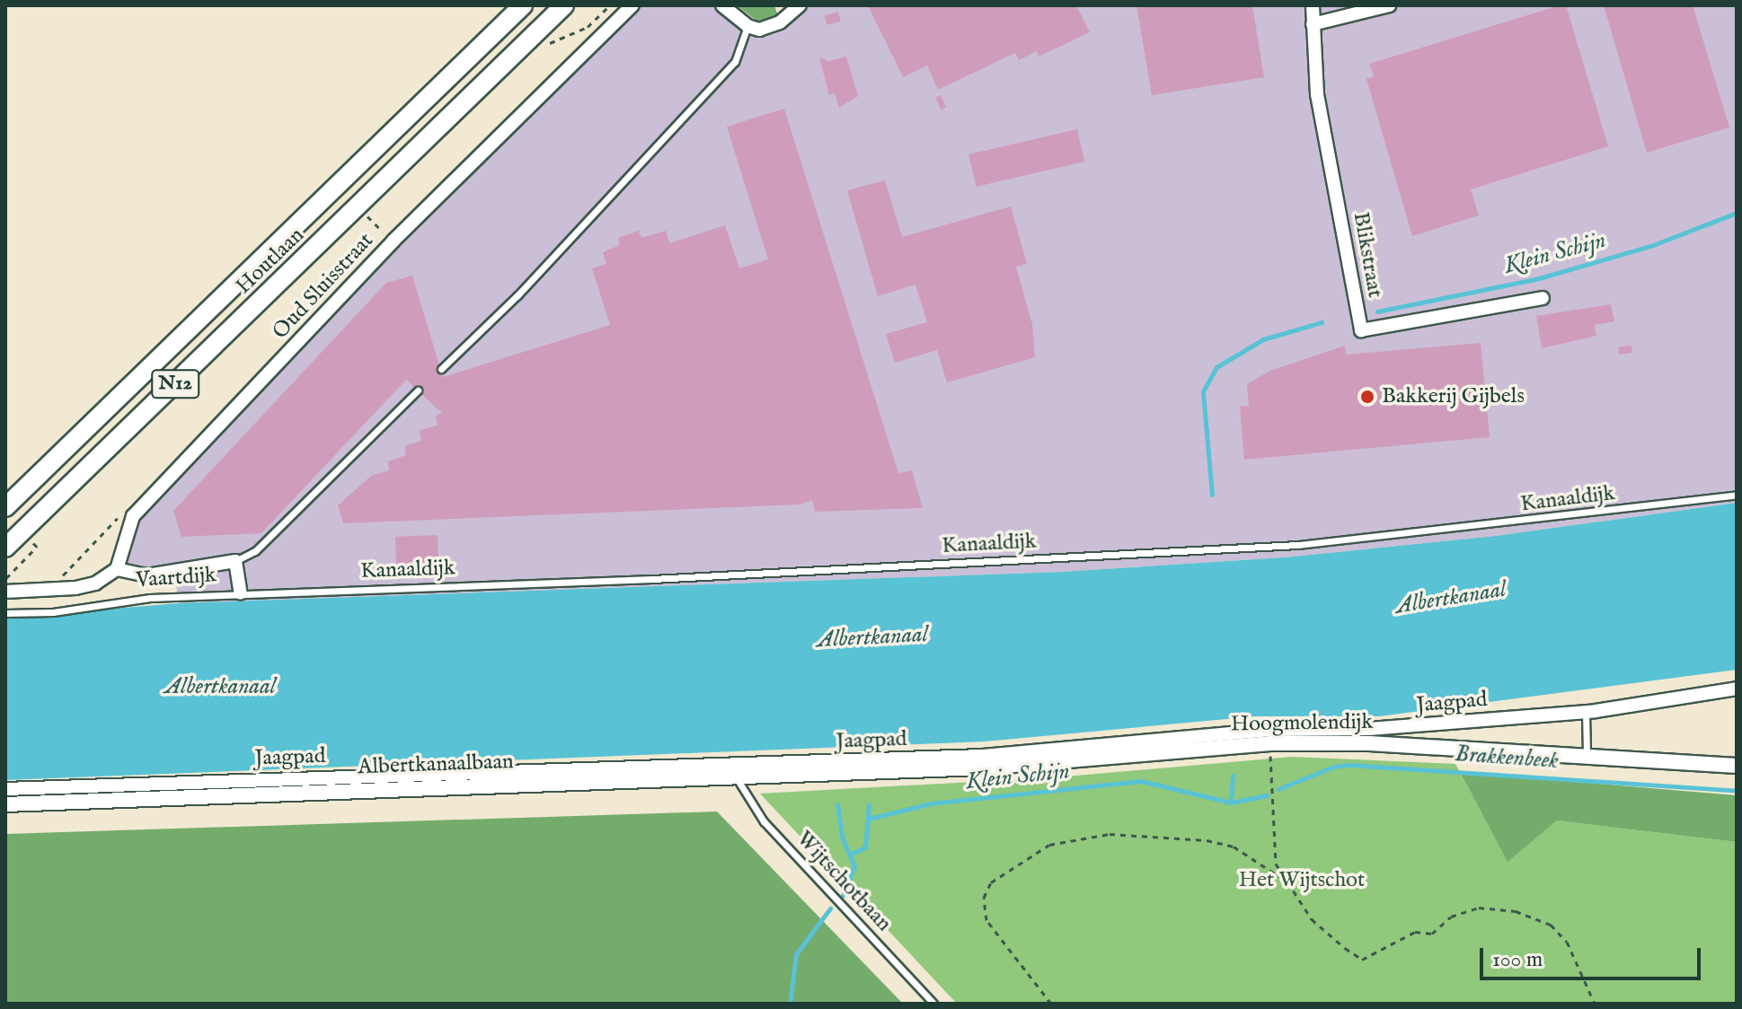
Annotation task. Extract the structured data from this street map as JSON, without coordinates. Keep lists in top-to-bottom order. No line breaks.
{"streets":{"main road":["Houtlaan","N12"],"street":["Blikstraat","Oud Sluisstraat","Vaartdijk","Jaagpad","Hoogmolendijk","Albertkanaalbaan"],"lane":["Kanaaldijk","Wijtschotbaan"]},"crossings":[["Oud Sluisstraat","Vaartdijk"],["Kanaaldijk","Vaartdijk"],["Hoogmolendijk","Albertkanaalbaan"],["Albertkanaalbaan","Wijtschotbaan"]],"water":["Klein Schijn","Albertkanaal","Brakkenbeek"],"parks":["Het Wijtschot"],"places":["Bakkerij Gijbels"],"scale_bar":"100 m"}
